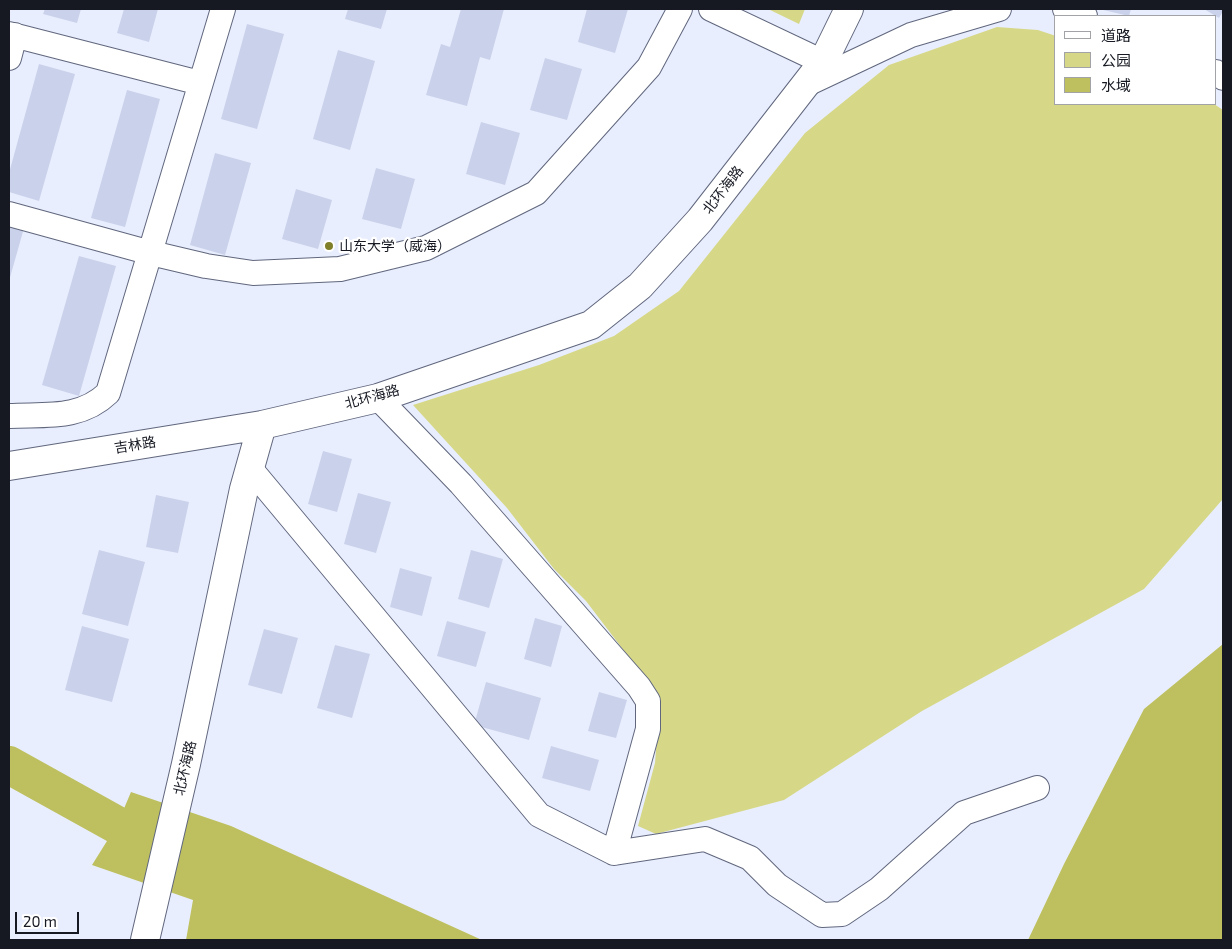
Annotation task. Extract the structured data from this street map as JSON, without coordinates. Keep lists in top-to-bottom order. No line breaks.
{"streets":{"main road":["北环海路","吉林路"]},"crossings":[["北环海路","吉林路"]],"places":["山东大学（威海）"],"legend":["道路","公园","水域"],"scale_bar":"20 m"}
